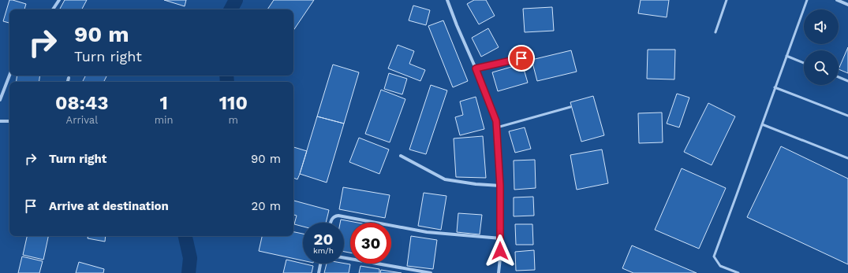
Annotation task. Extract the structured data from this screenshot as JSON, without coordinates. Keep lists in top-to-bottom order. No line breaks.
{"page":{"turn":["90 m","Turn right"],"eta":["08:43","Arrival","1","min","110","m"],"list":[{"name":"Turn right","value":"90 m"},{"name":"Arrive at destination","value":"20 m"}],"speed":"20 km/h","limit":"30"}}
